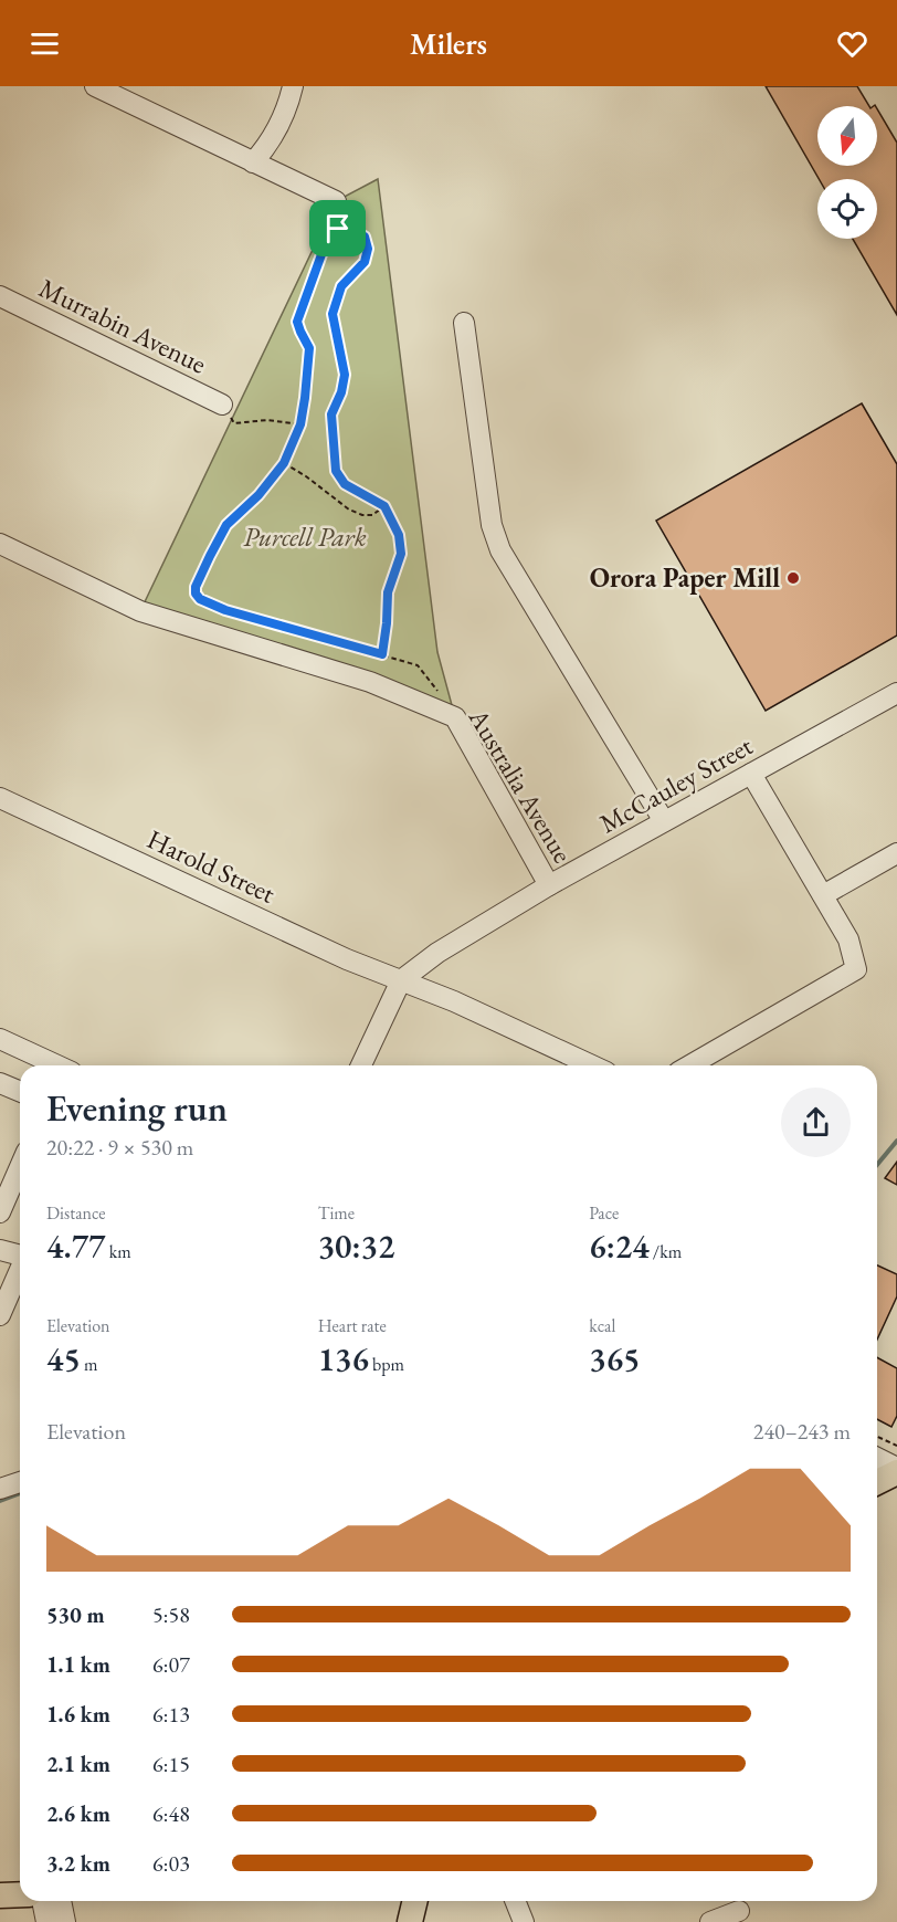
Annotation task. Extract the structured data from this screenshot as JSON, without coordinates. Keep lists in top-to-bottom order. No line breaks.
{"streets":{"street":["Murrabin Avenue","McCauley Street","Australia Avenue","Harold Street"]},"crossings":[["McCauley Street","Australia Avenue"],["McCauley Street","Harold Street"]],"parks":["Purcell Park"],"places":["Orora Paper Mill"],"north":"bottom","page":{"header":"Milers","heading":["Evening run","20:22 · 9 × 530 m"],"stats":[["Distance","4.77 km"],["Time","30:32"],["Pace","6:24 /km"],["Elevation","45 m"],["Heart rate","136 bpm"],["kcal","365"]],"chart":["Elevation","240–243 m"],"list":[{"name":"530 m","note":"5:58"},{"name":"1.1 km","note":"6:07"},{"name":"1.6 km","note":"6:13"},{"name":"2.1 km","note":"6:15"},{"name":"2.6 km","note":"6:48"},{"name":"3.2 km","note":"6:03"}]}}
